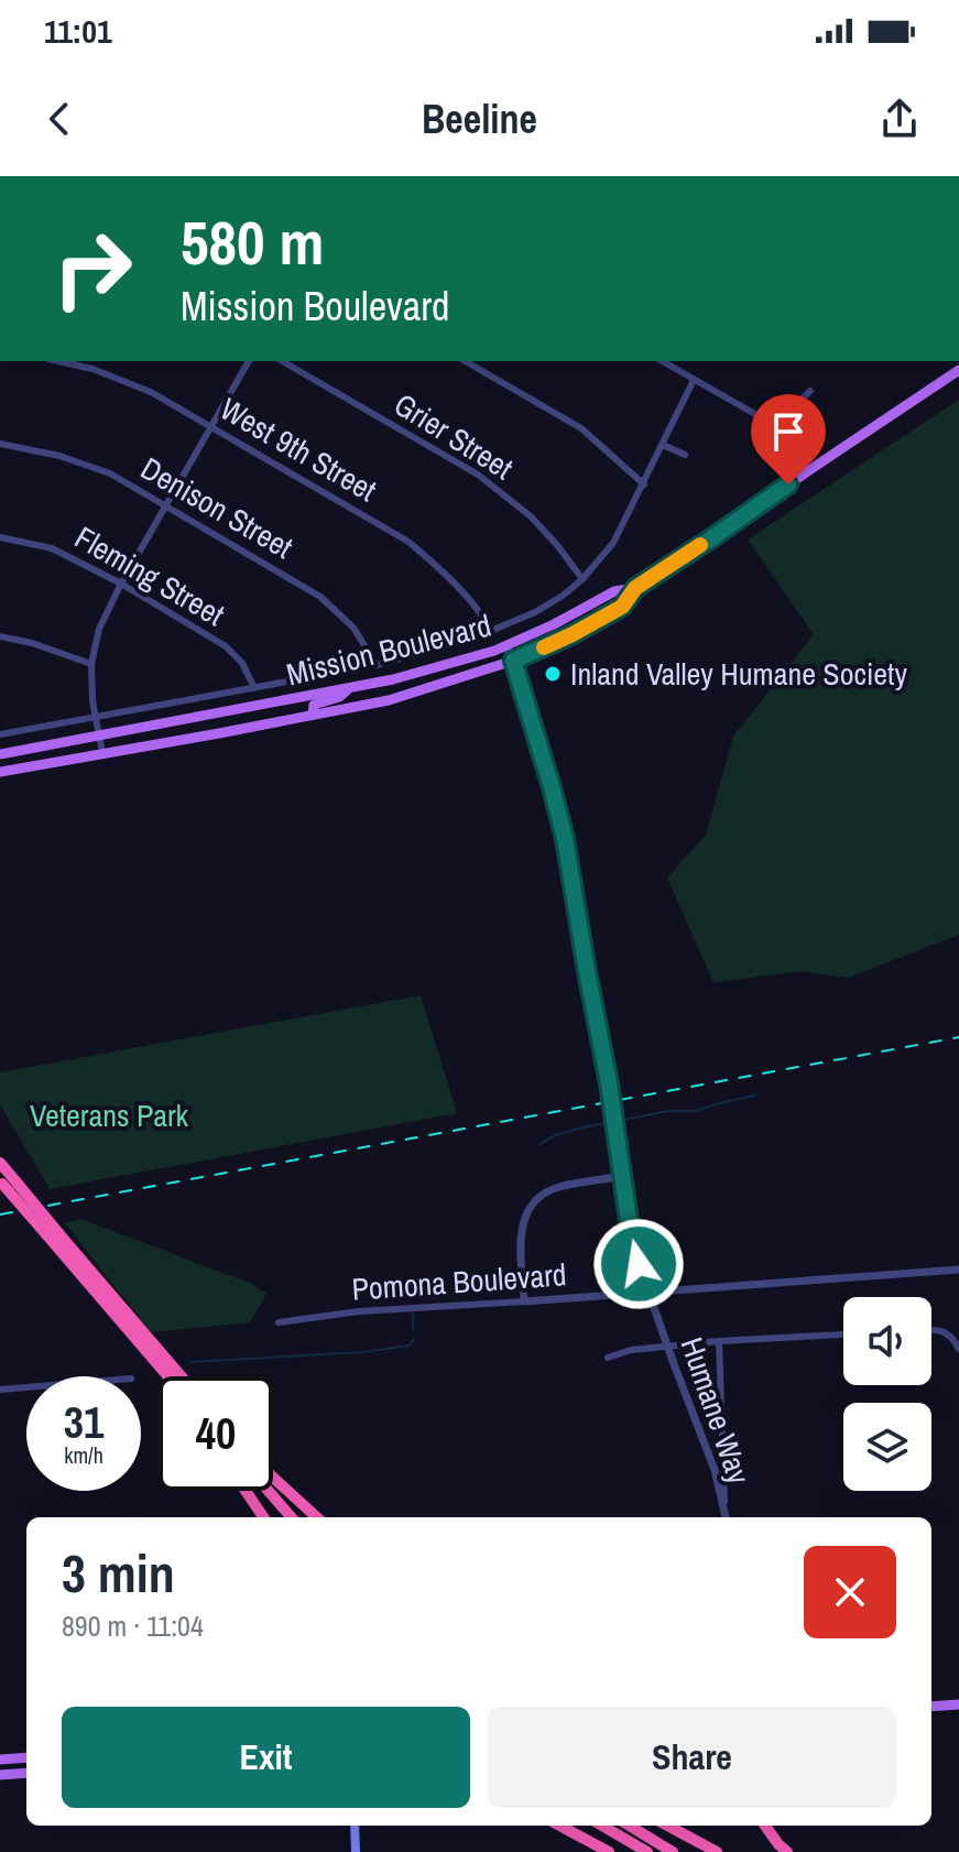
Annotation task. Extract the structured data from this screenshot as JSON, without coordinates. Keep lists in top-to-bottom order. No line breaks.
{"streets":{"main road":["Mission Boulevard"],"street":["Grier Street","West 9th Street","Denison Street","Fleming Street","Pomona Boulevard","Humane Way"]},"crossings":[["Mission Boulevard","Humane Way"]],"parks":["Veterans Park"],"places":["Inland Valley Humane Society"],"page":{"status":"11:01","header":"Beeline","turn":["580 m","Mission Boulevard"],"speed":"31 km/h","limit":"40","heading":["3 min","890 m · 11:04"],"buttons":["Exit","Share"]}}
